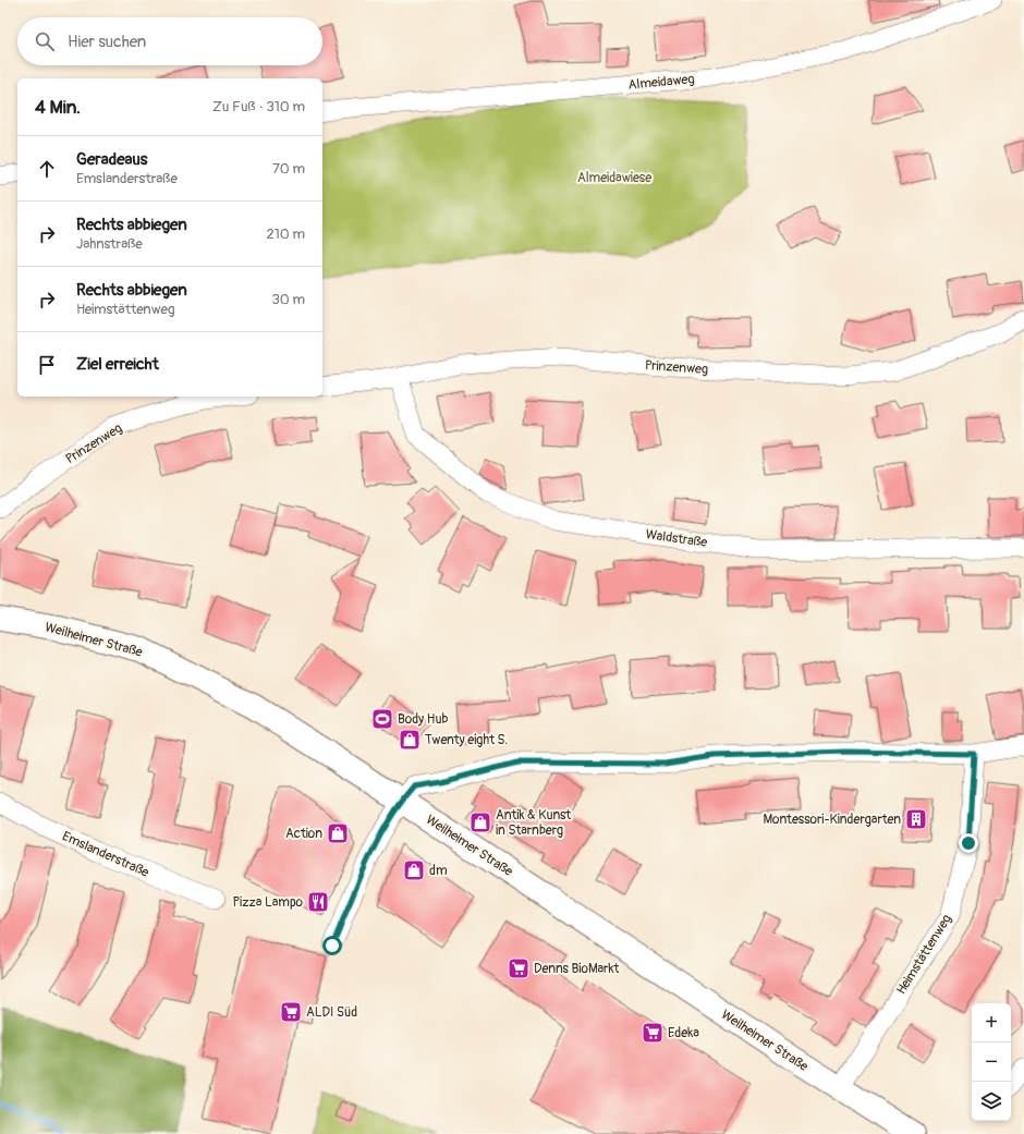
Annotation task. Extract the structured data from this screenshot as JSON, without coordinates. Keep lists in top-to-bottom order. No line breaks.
{"streets":{"main road":["Weilheimer Straße"],"street":["Almeidaweg","Prinzenweg","Waldstraße","Emslanderstraße","Heimstättenweg"]},"crossings":[["Prinzenweg","Waldstraße"],["Weilheimer Straße","Heimstättenweg"]],"parks":["Almeidawiese"],"places":{"sports":["Body Hub"],"shop":["Twenty eight S.","Antik & Kunst in Starnberg","Action","dm"],"building":["Montessori-Kindergarten"],"restaurant":["Pizza Lampo"],"supermarket":["Denns BioMarkt","ALDI Süd","Edeka"]},"page":{"search":"Hier suchen","heading":["4 Min.","Zu Fuß · 310 m"],"list":[["Geradeaus","Emslanderstraße","70 m"],["Rechts abbiegen","Jahnstraße","210 m"],["Rechts abbiegen","Heimstättenweg","30 m"],"Ziel erreicht"],"map_buttons":["+","−"]}}
